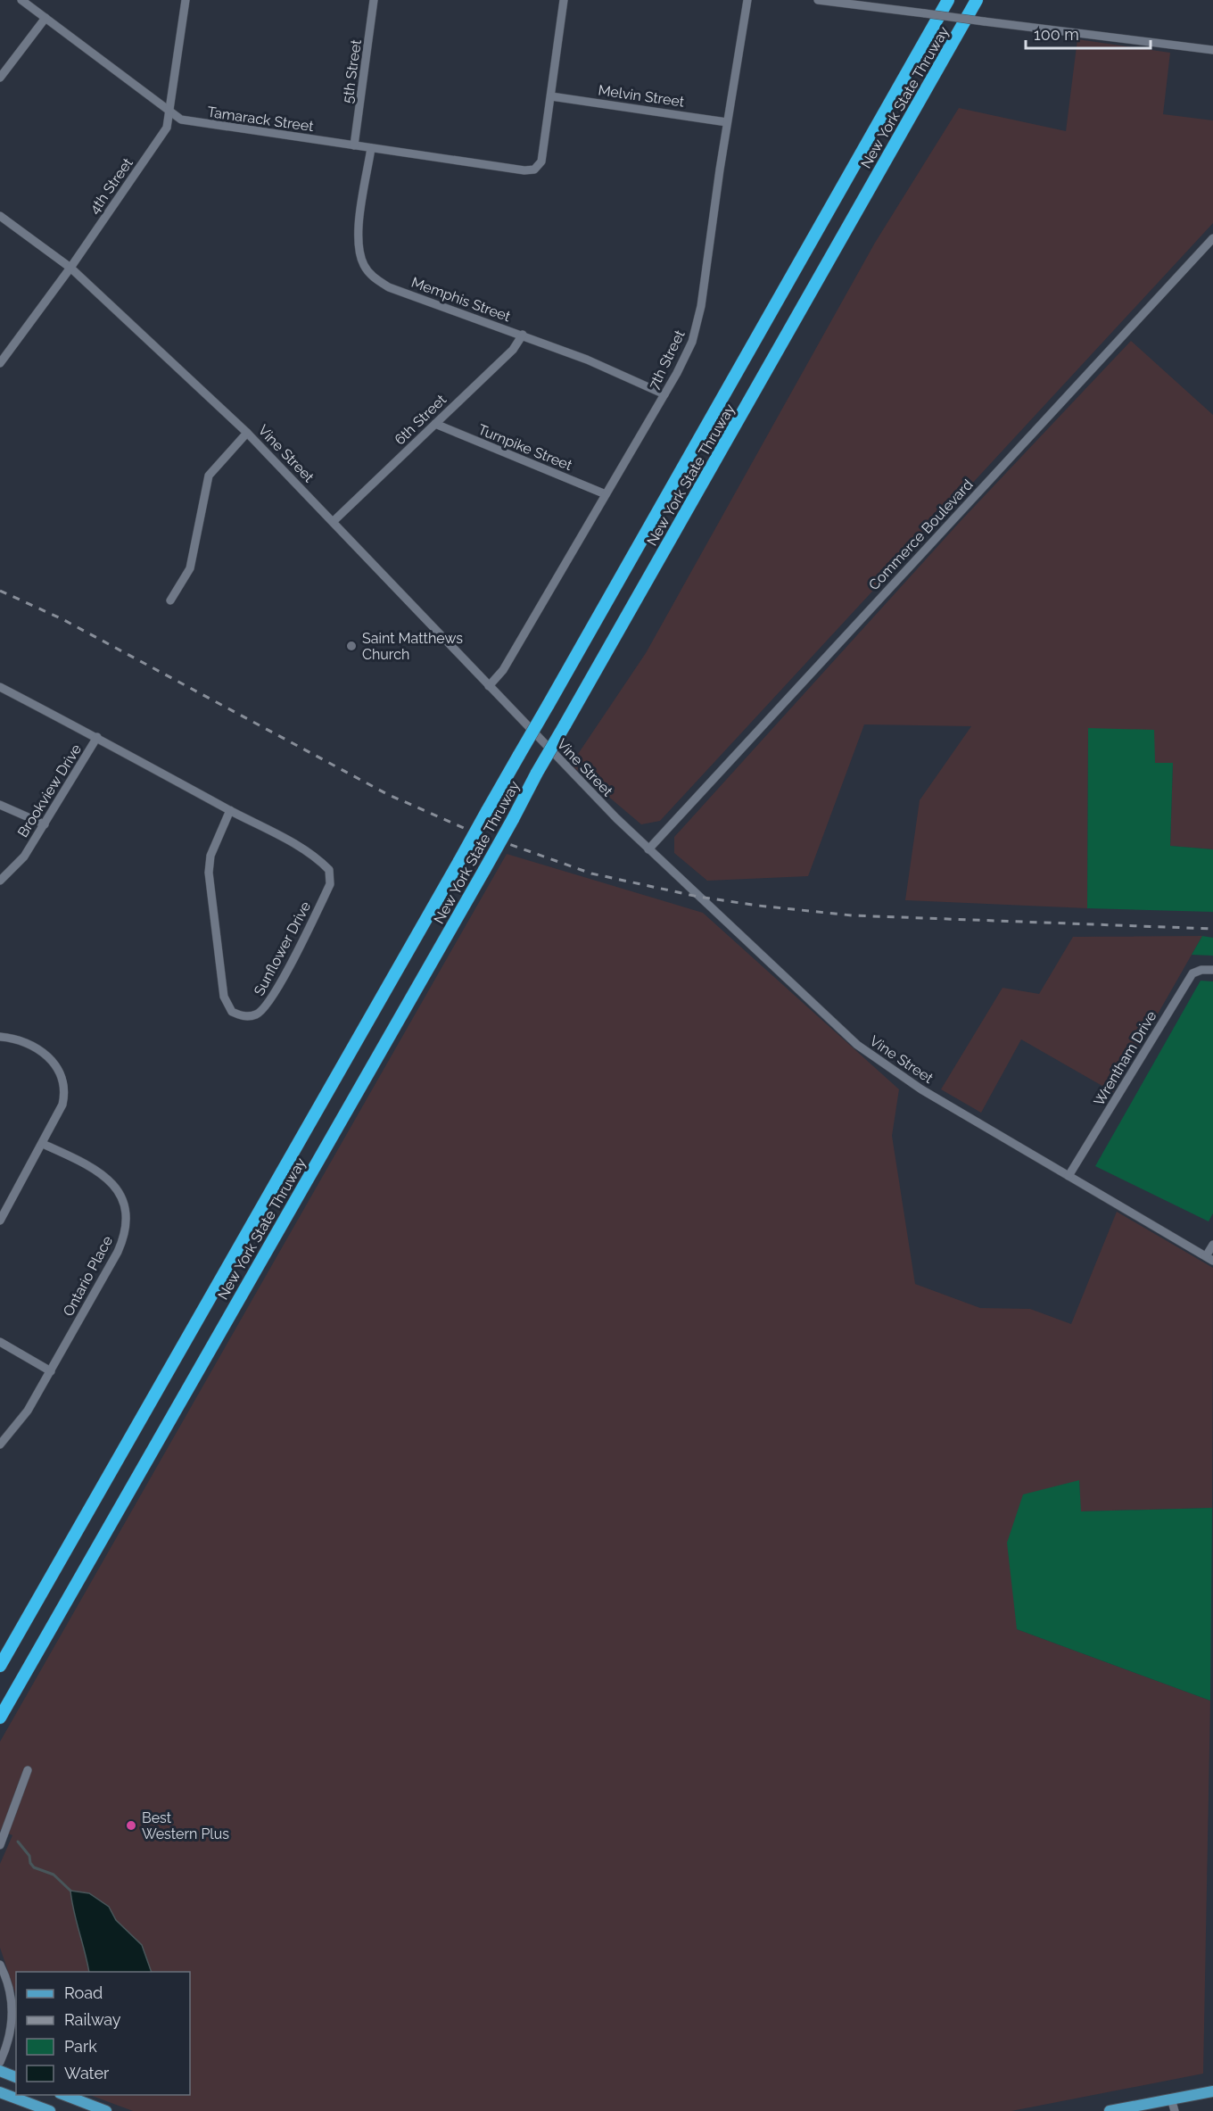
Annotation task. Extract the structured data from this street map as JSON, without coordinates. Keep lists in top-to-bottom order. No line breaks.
{"streets":{"highway":["New York State Thruway"],"street":["5th Street","Melvin Street","Tamarack Street","4th Street","Memphis Street","7th Street","6th Street","Turnpike Street","Vine Street","Commerce Boulevard","Brookview Drive","Sunflower Drive","Wrentham Drive","Ontario Place"]},"crossings":[["5th Street","Tamarack Street"],["Melvin Street","Tamarack Street"],["Melvin Street","7th Street"],["Tamarack Street","4th Street"],["Tamarack Street","Memphis Street"],["4th Street","Vine Street"],["Memphis Street","7th Street"],["Memphis Street","6th Street"],["7th Street","Turnpike Street"],["7th Street","Vine Street"],["6th Street","Turnpike Street"],["6th Street","Vine Street"],["Vine Street","Commerce Boulevard"],["Vine Street","Wrentham Drive"],["Brookview Drive","Sunflower Drive"]],"places":["Saint Matthews Church","Best Western Plus"],"legend":["Road","Railway","Park","Water"],"scale_bar":"100 m"}
